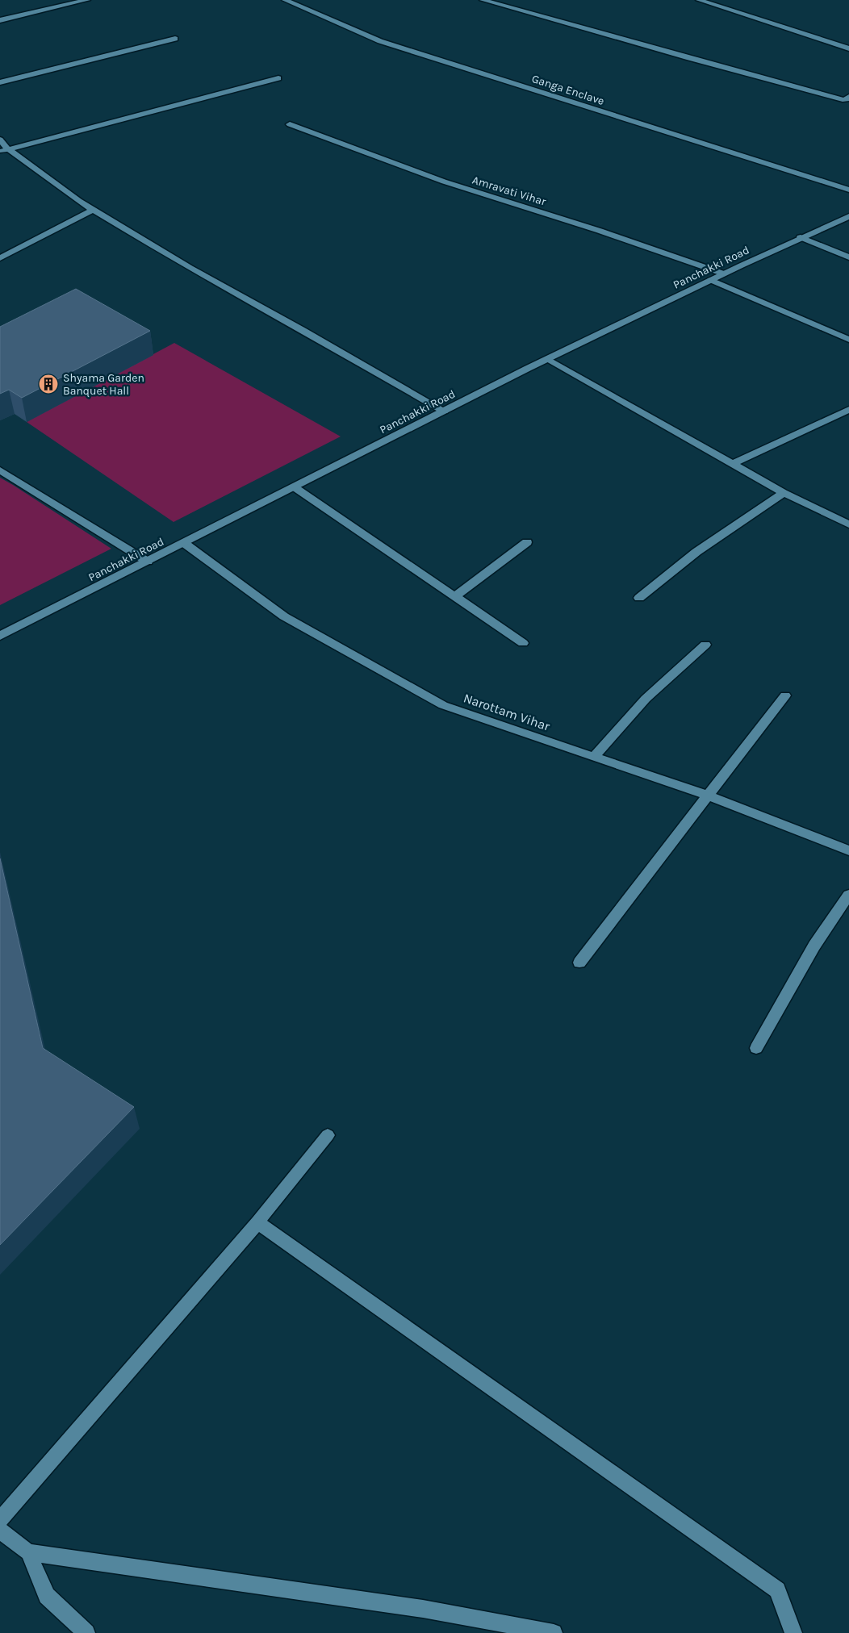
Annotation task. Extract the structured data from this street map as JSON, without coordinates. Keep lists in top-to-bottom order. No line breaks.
{"streets":{"street":["Ganga Enclave","Amravati Vihar","Panchakki Road","Narottam Vihar"]},"crossings":[["Amravati Vihar","Panchakki Road"],["Panchakki Road","Narottam Vihar"]],"places":{"building":["Shyama Garden Banquet Hall"]}}
